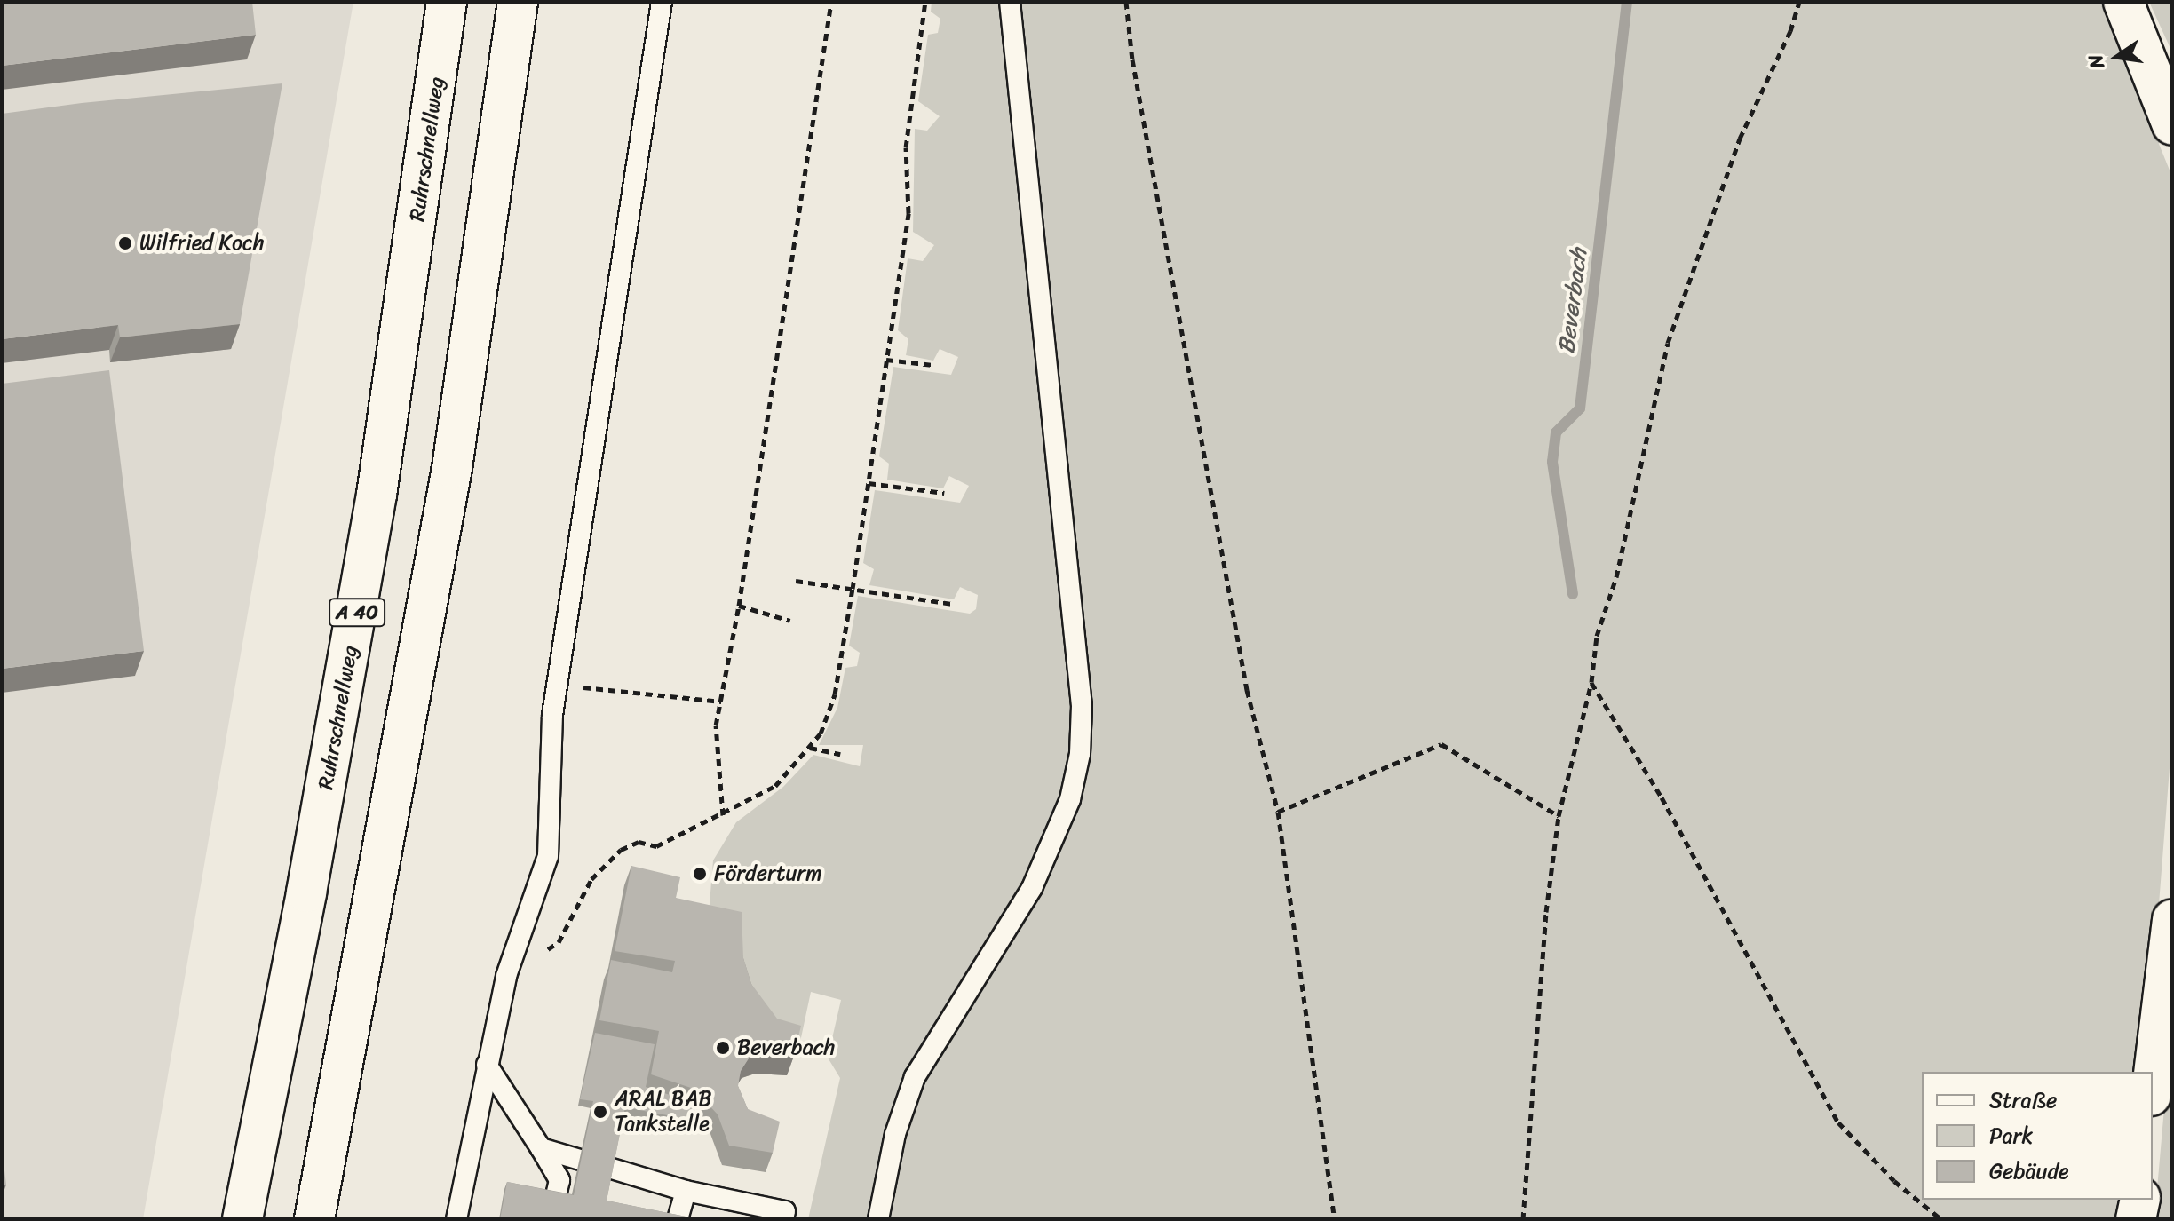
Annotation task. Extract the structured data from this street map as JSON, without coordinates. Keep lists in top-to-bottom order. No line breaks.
{"streets":{"main road":["Ruhrschnellweg","A 40"]},"water":["Beverbach"],"places":["Wilfried Koch","Förderturm","Beverbach","ARAL BAB Tankstelle"],"legend":["Straße","Park","Gebäude"],"north":"left"}
